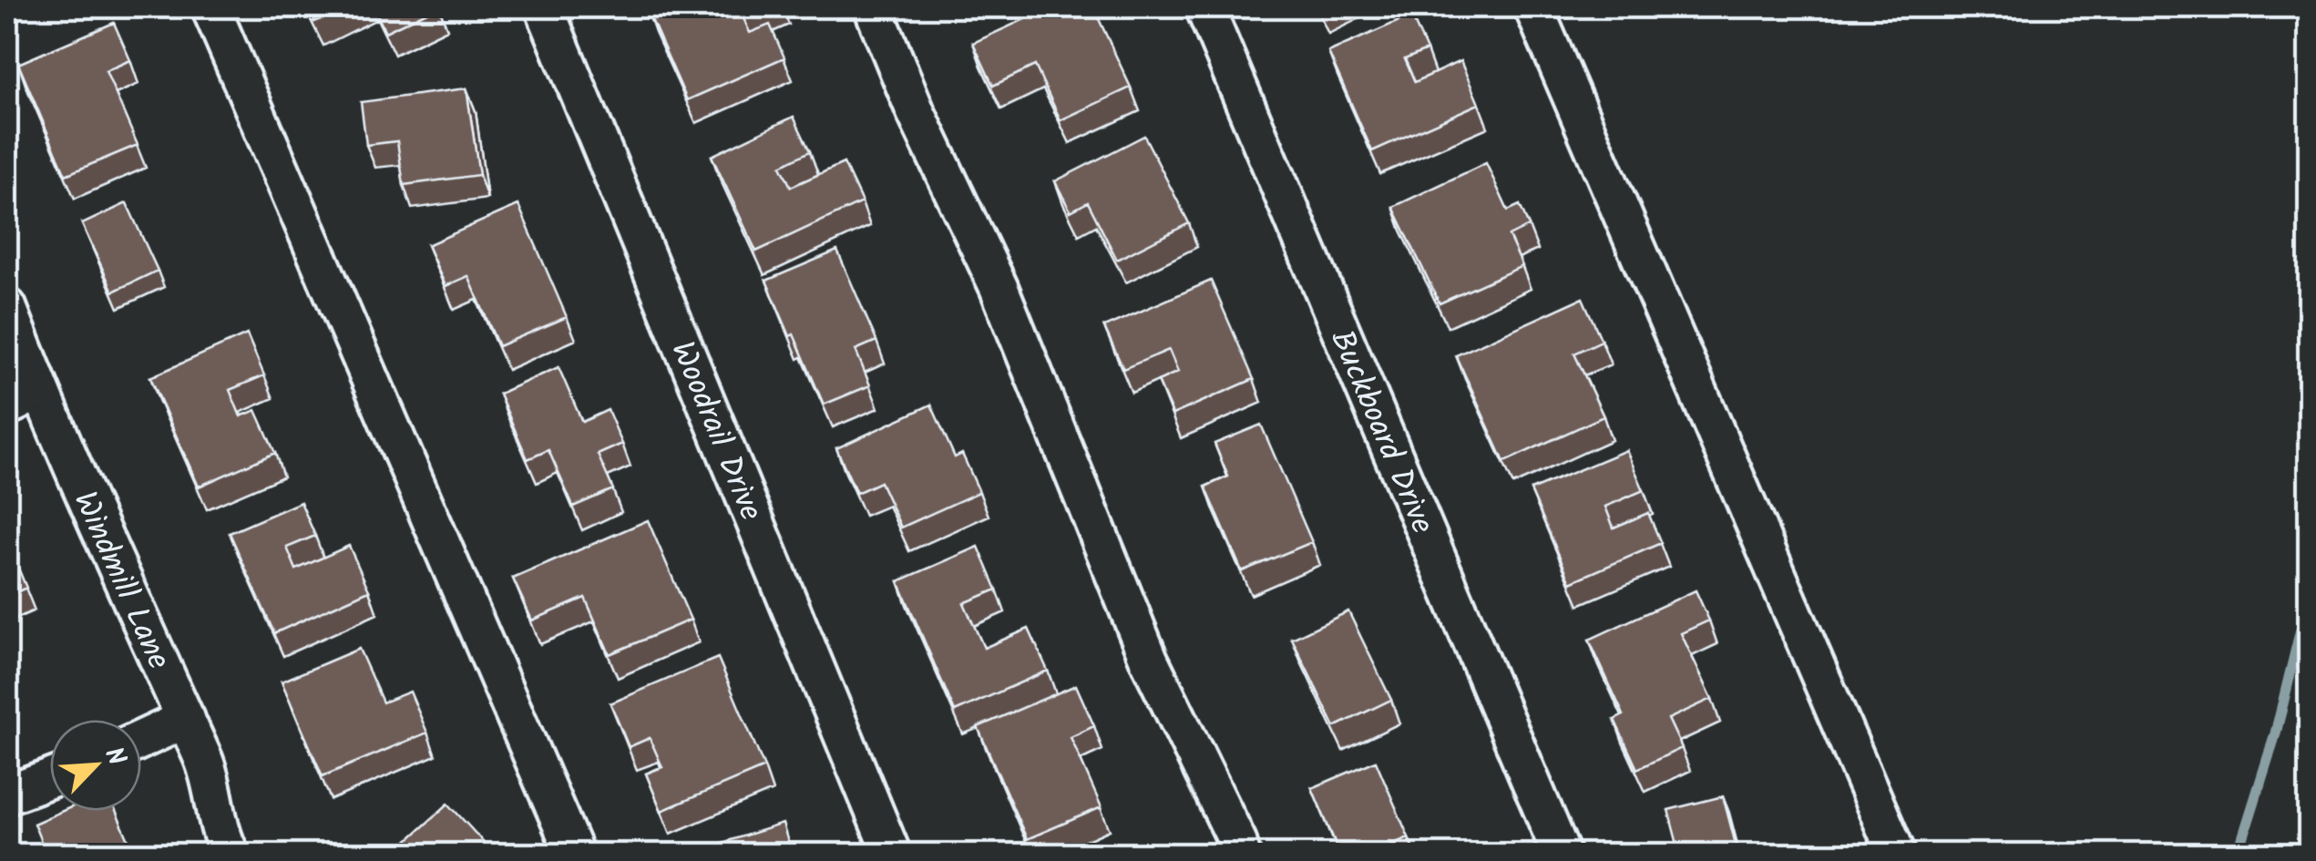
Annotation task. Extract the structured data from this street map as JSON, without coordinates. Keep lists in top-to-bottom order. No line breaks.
{"streets":{"street":["Woodrail Drive","Buckboard Drive","Windmill Lane"]},"north":"top right"}
